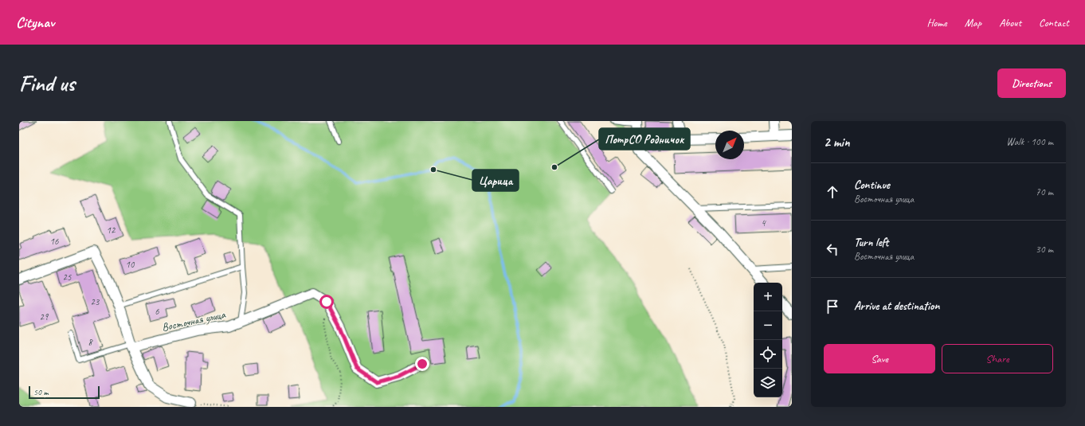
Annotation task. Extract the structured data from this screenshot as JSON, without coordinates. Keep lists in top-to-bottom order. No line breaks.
{"streets":{"street":["Восточная улица"]},"places":["ПотрСО Родничок","Царица"],"house_numbers":["4","12","16","10","25","23","6","29","8"],"scale_bar":"50 m","north":"top right","page":{"header":"Citynav","nav":["Home","Map","About","Contact"],"buttons":["Directions",["Save","Share"]],"title":"Find us","heading":["2 min","Walk · 100 m"],"list":[["Continue","Восточная улица","70 m"],["Turn left","Восточная улица","30 m"],"Arrive at destination"],"map_buttons":["+","−"],"scale":"50 m"}}
